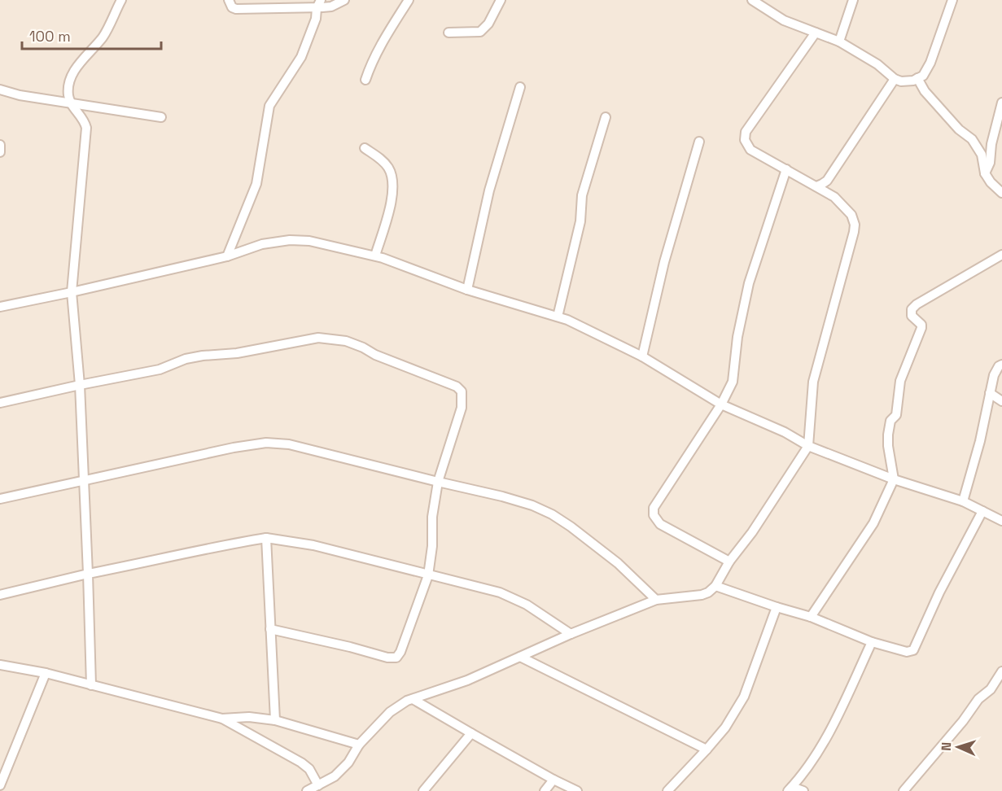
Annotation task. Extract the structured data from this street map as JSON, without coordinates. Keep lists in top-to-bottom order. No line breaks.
{"scale_bar":"100 m","north":"left"}
